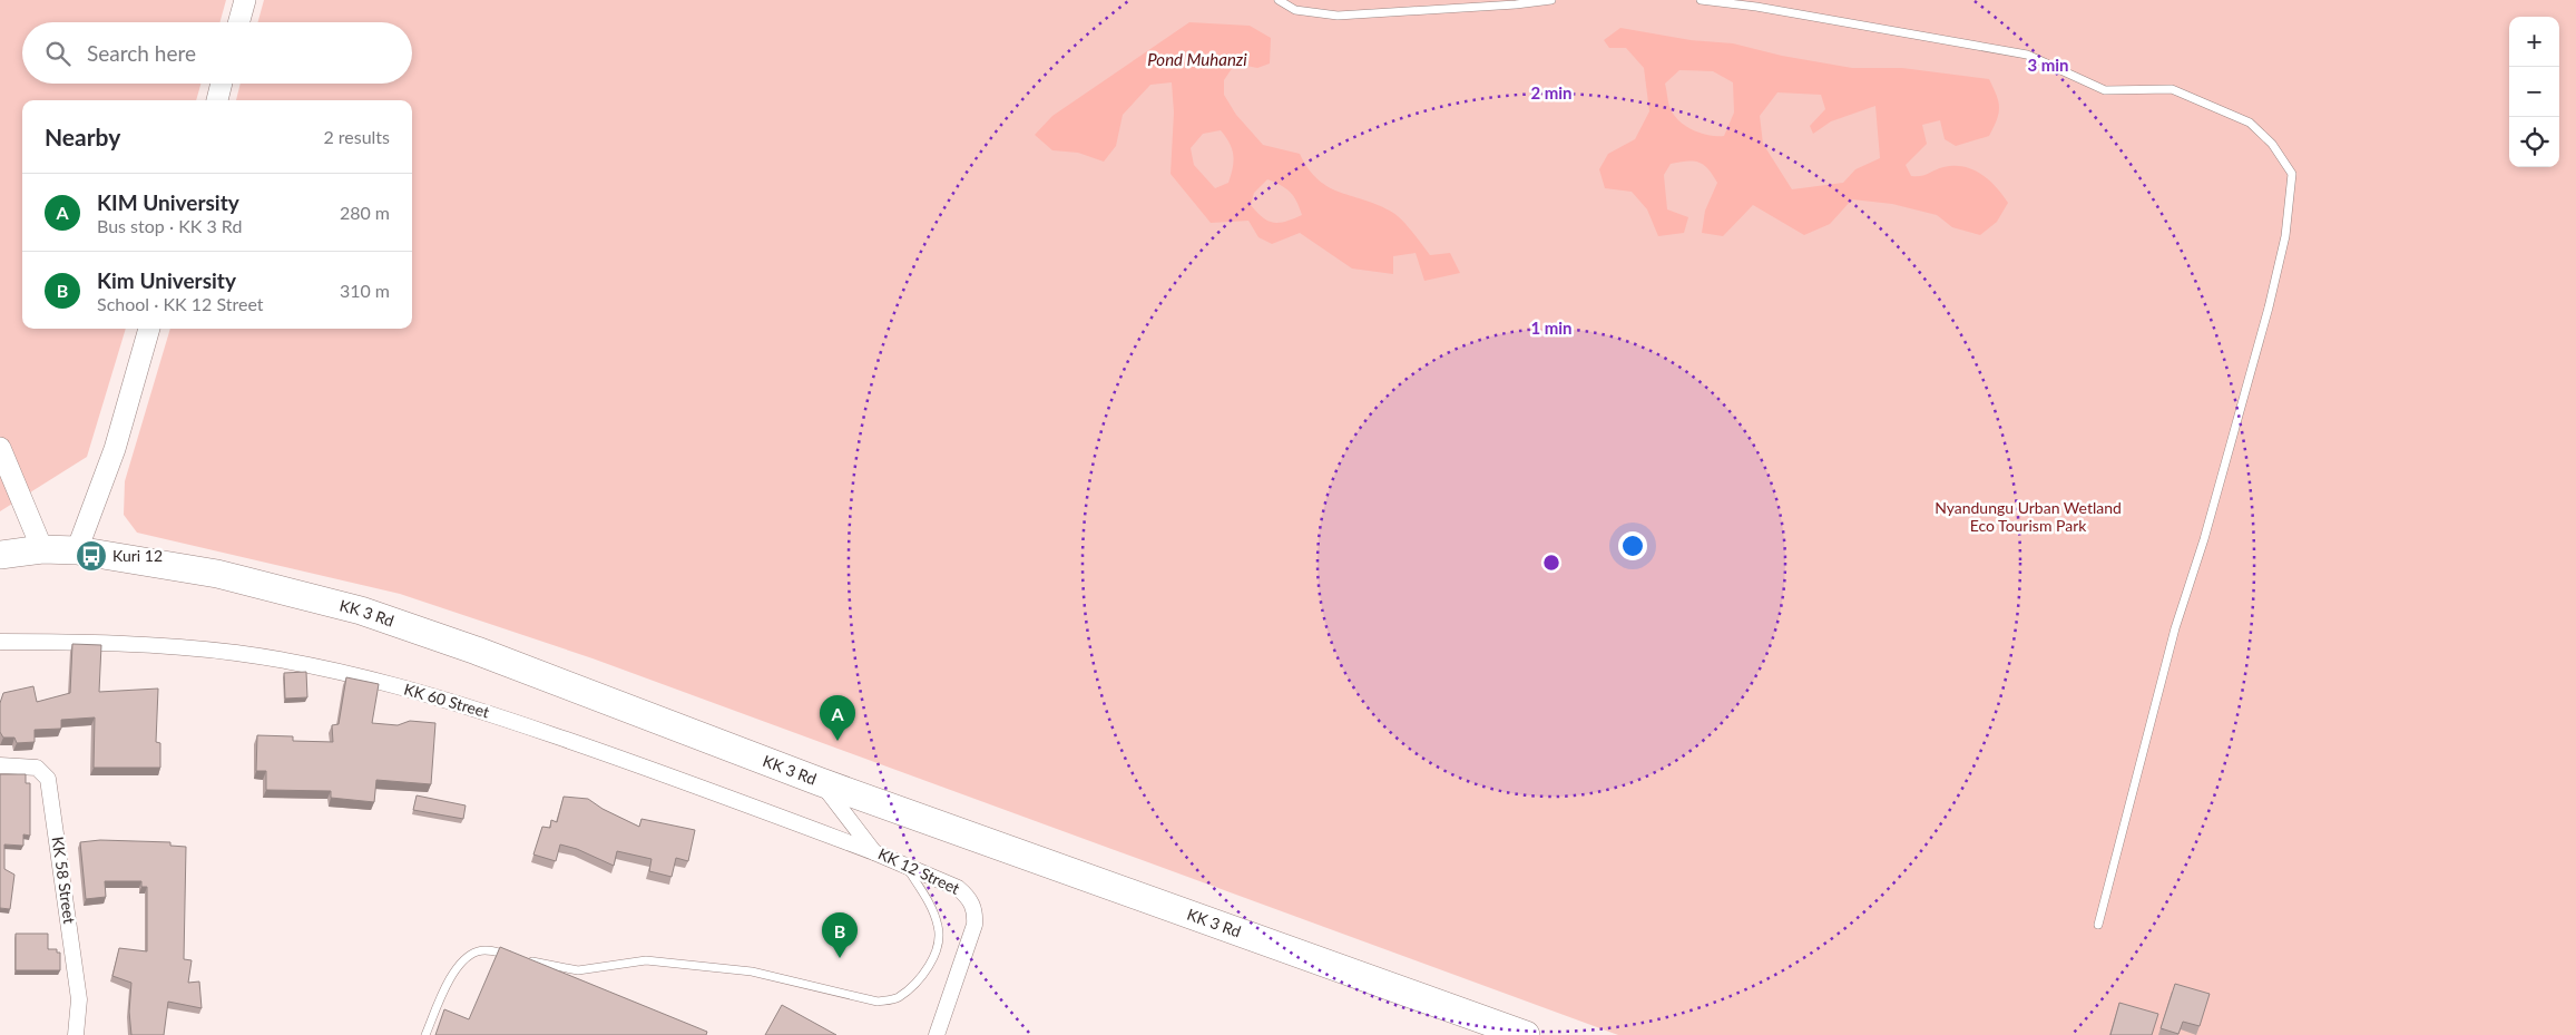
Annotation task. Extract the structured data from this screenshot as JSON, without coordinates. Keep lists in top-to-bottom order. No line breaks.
{"streets":{"highway":["KK 3 Rd"],"street":["KK 60 Street","KK 12 Street","KK 58 Street"]},"crossings":[["KK 3 Rd","KK 12 Street"],["KK 60 Street","KK 12 Street"]],"water":["Pond Muhanzi"],"parks":["Nyandungu Urban Wetland Eco Tourism Park"],"places":{"bus stop":["Kuri 12"]},"page":{"map_buttons":["+","−"],"search":"Search here","heading":["Nearby","2 results"],"list":[{"mark":"A","name":"KIM University","note":"Bus stop · KK 3 Rd","value":"280 m"},{"mark":"B","name":"Kim University","note":"School · KK 12 Street","value":"310 m"}],"pins":["A","B"]},"rings":["3 min","2 min","1 min"]}
